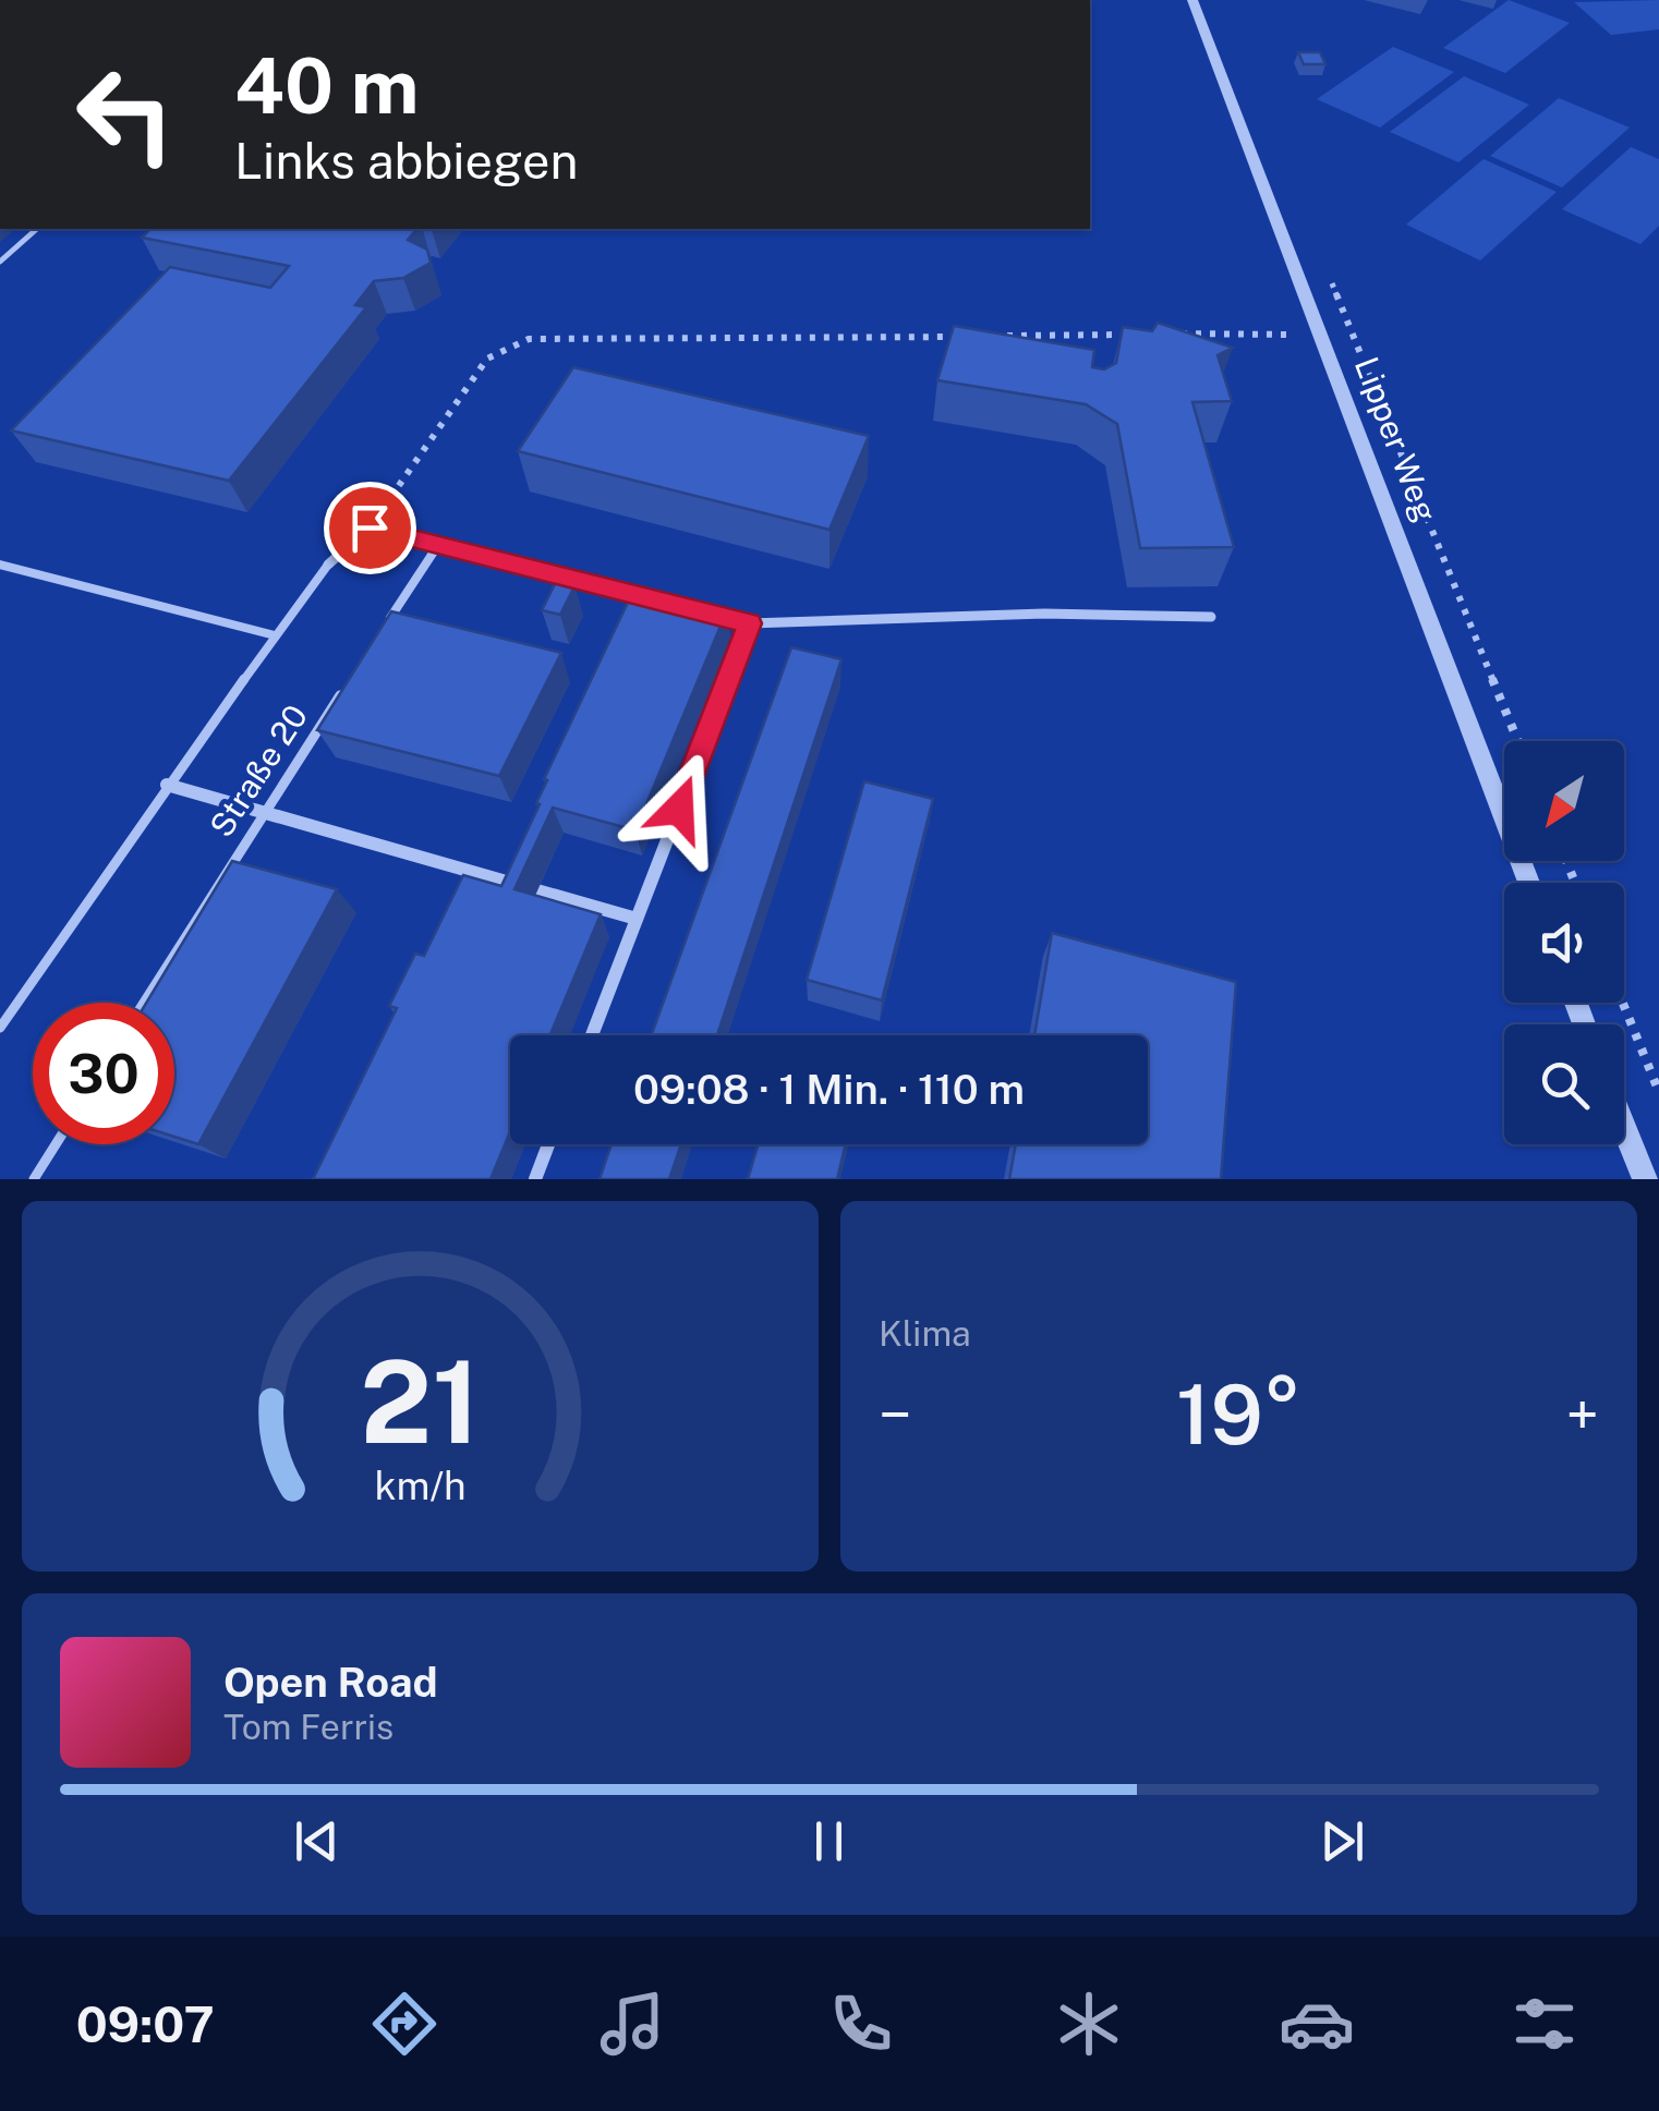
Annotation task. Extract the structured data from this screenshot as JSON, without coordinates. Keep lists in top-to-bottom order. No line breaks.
{"streets":{"street":["Lipper Weg"],"lane":["Straße 20"]},"north":"bottom left","page":{"turn":["40 m","Links abbiegen"],"limit":"30","trip":"09:08 · 1 Min. · 110 m","tile":"Klima","heat":["−","19°","+"],"song":["Open Road","Tom Ferris"],"tabs":"09:07","gauge":["21","km/h"]}}
